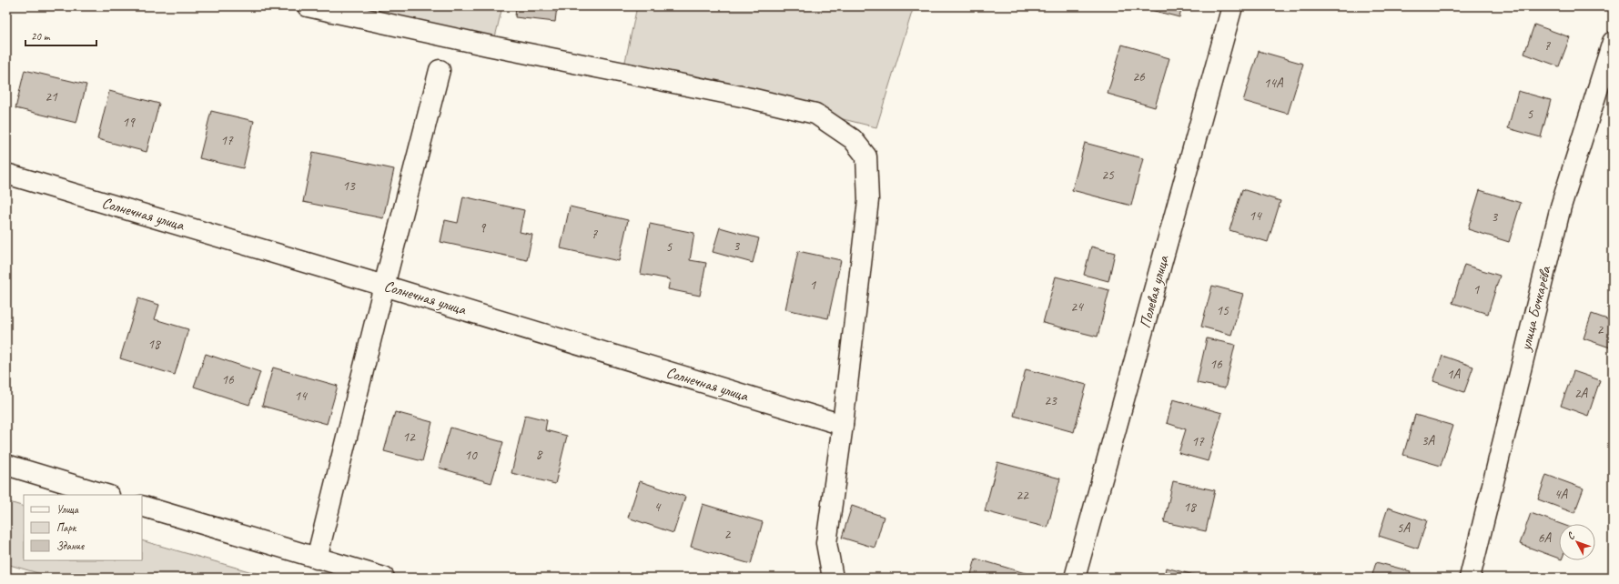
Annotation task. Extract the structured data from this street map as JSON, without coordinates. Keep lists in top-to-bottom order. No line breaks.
{"streets":{"street":["Солнечная улица","Полевая улица","улица Бочкарёва"]},"house_numbers":["7","26","14А","21","5","19","17","25","13","14","3","9","7","3","5","1","1","24","15","2","18","16","1А","16","2А","14","23","12","3А","17","8","10","4А","22","4","18","5А","2","6А"],"legend":["Улица","Парк","Здание"],"scale_bar":"20 m","north":"top left"}
